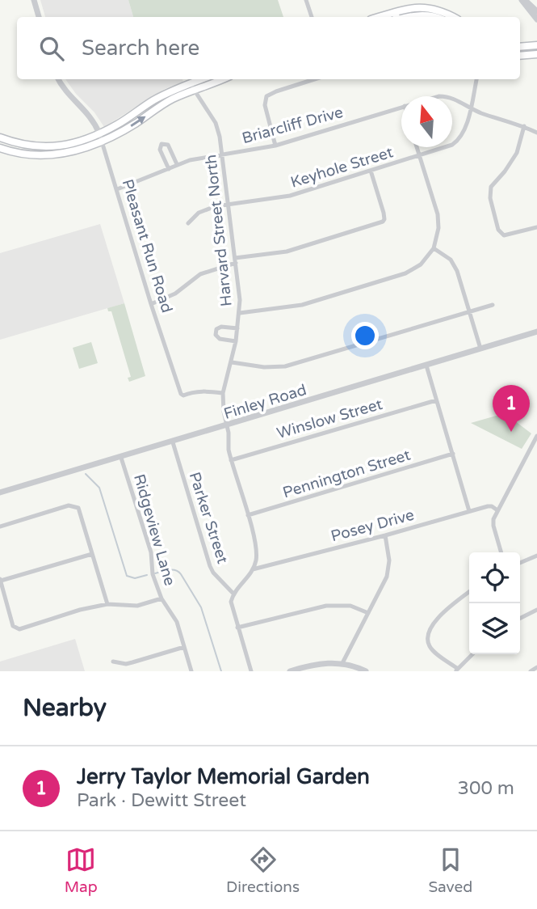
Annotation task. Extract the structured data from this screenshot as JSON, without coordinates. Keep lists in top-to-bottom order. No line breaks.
{"streets":{"street":["Briarcliff Drive","Keyhole Street","Harvard Street North","Pleasant Run Road","Finley Road","Winslow Street","Pennington Street","Parker Street","Posey Drive","Ridgeview Lane"]},"crossings":[["Briarcliff Drive","Keyhole Street"],["Briarcliff Drive","Harvard Street North"],["Briarcliff Drive","Pleasant Run Road"],["Keyhole Street","Harvard Street North"],["Harvard Street North","Pleasant Run Road"],["Harvard Street North","Finley Road"],["Harvard Street North","Winslow Street"],["Harvard Street North","Pennington Street"],["Harvard Street North","Posey Drive"],["Finley Road","Parker Street"],["Finley Road","Ridgeview Lane"]],"north":"top","page":{"search":"Search here","pins":"1","heading":"Nearby","list":[{"mark":"1","name":"Jerry Taylor Memorial Garden","note":"Park · Dewitt Street","value":"300 m"}],"nav":["Map","Directions","Saved"]}}
